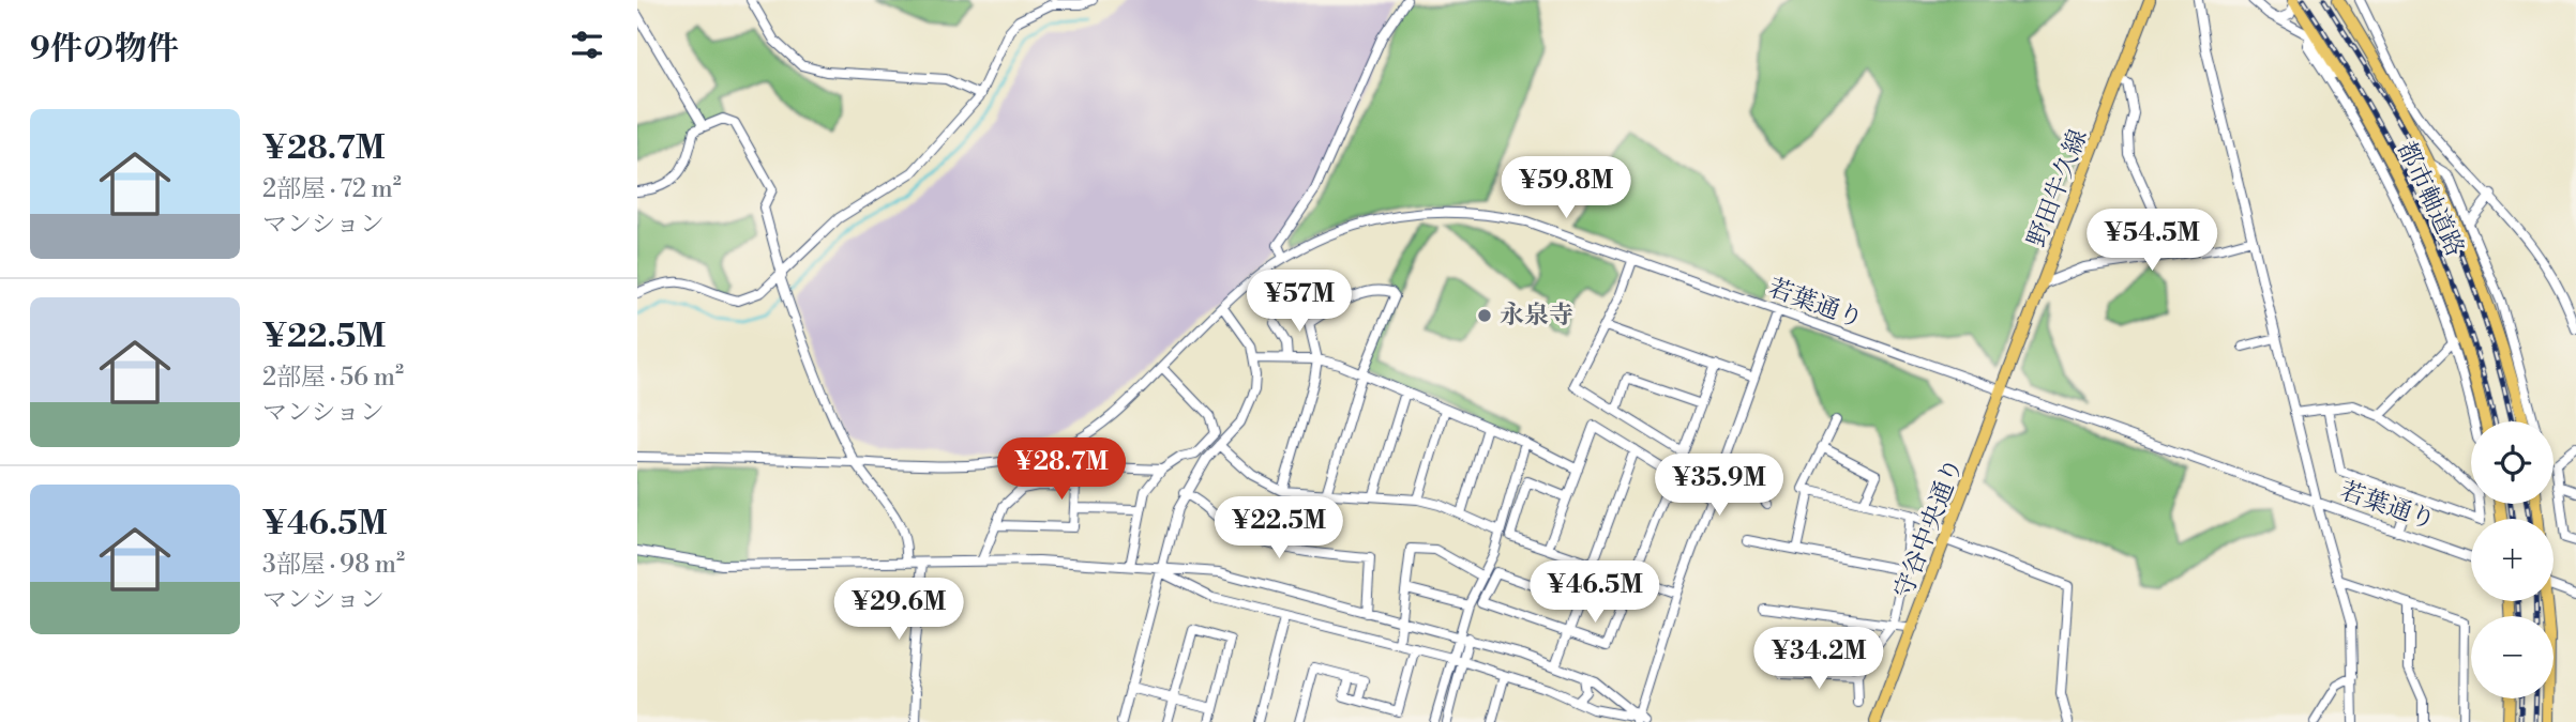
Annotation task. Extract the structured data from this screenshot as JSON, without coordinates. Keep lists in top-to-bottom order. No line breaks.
{"streets":{"main road":["野田牛久線","都市軸道路","守谷中央通り"],"street":["若葉通り"]},"crossings":[["野田牛久線","若葉通り"],["野田牛久線","守谷中央通り"],["若葉通り","守谷中央通り"]],"places":["永泉寺"],"page":{"heading":"9件の物件","list":[{"name":"¥28.7M","note":"2部屋 · 72 m² · マンション"},{"name":"¥22.5M","note":"2部屋 · 56 m² · マンション"},{"name":"¥46.5M","note":"3部屋 · 98 m² · マンション"}],"price":["¥59.8M","¥54.5M","¥57M","¥28.7M","¥35.9M","¥22.5M","¥46.5M","¥29.6M","¥34.2M"],"map_buttons":["+","−"]}}
